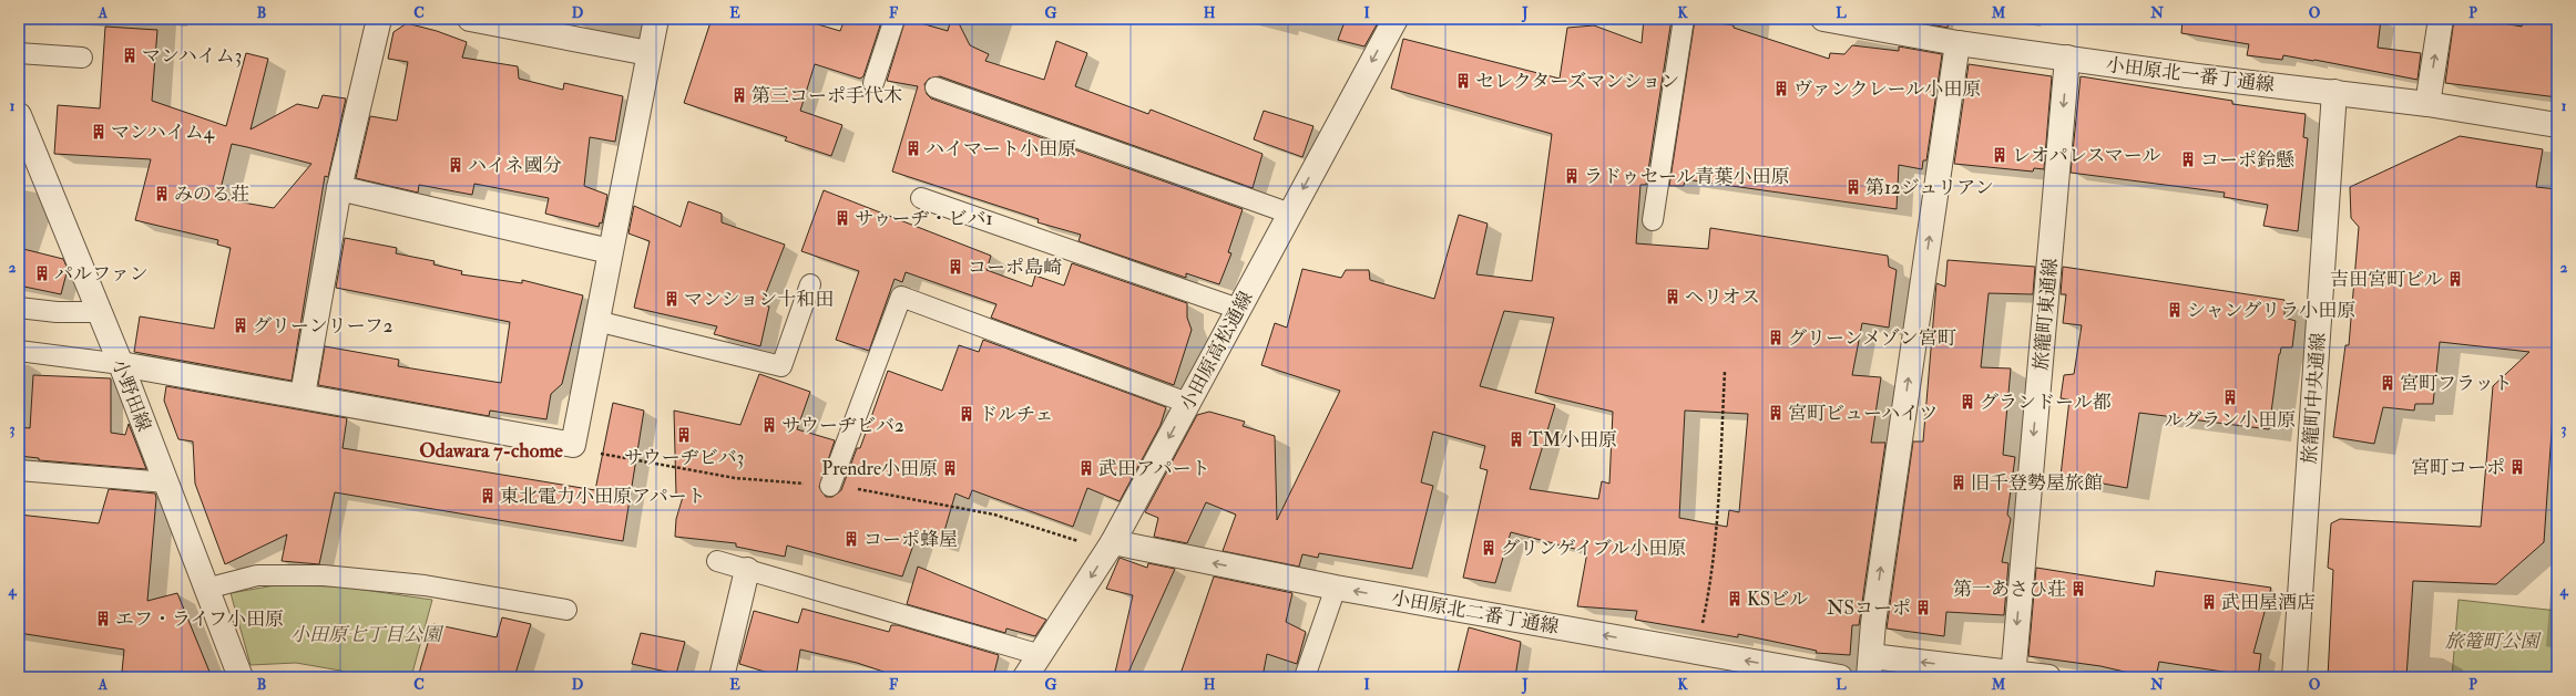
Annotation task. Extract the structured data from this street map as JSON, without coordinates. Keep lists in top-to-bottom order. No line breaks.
{"streets":{"street":["小田原北一番丁通線","旅籠町東通線","小田原高松通線","小野田線","旅籠町中央通線","小田原北二番丁通線"]},"crossings":[["小田原北一番丁通線","旅籠町東通線"],["小田原北一番丁通線","旅籠町中央通線"],["小田原高松通線","小田原北二番丁通線"]],"one_way":["小田原高松通線","小田原北二番丁通線"],"districts":["Odawara 7-chome"],"parks":["小田原七丁目公園","旅篭町公園"],"places":{"building":["マンハイム3","セレクターズマンション","ヴァンクレール小田原","第三コーポ手代木","マンハイム4","ハイマート小田原","レオパレスマール","コーポ鈴懸","ハイネ國分","ラドゥセール青葉小田原","第12ジュリアン","みのる荘","サゥーヂ・ビバ1","コーポ島崎","パルファン","吉田宮町ビル","ヘリオス","マンション十和田","シャングリラ小田原","グリーンリーフ2","グリーンメゾン宮町","宮町フラット","ルグラン小田原","グランドール都","宮町ビューハイツ","ドルチェ","サウーヂビバ2","サウーヂビバ3","TM小田原","宮町コーポ","Prendre小田原","武田アパート","旧千登勢屋旅館","東北電力小田原アパート","コーポ蜂屋","グリンゲイブル小田原","第一あさひ荘","KSビル","武田屋酒店","NSコーポ","エフ・ライフ小田原"]},"grid":{"columns":["A","B","C","D","E","F","G","H","I","J","K","L","M","N","O","P"],"rows":["1","2","3","4"]}}
